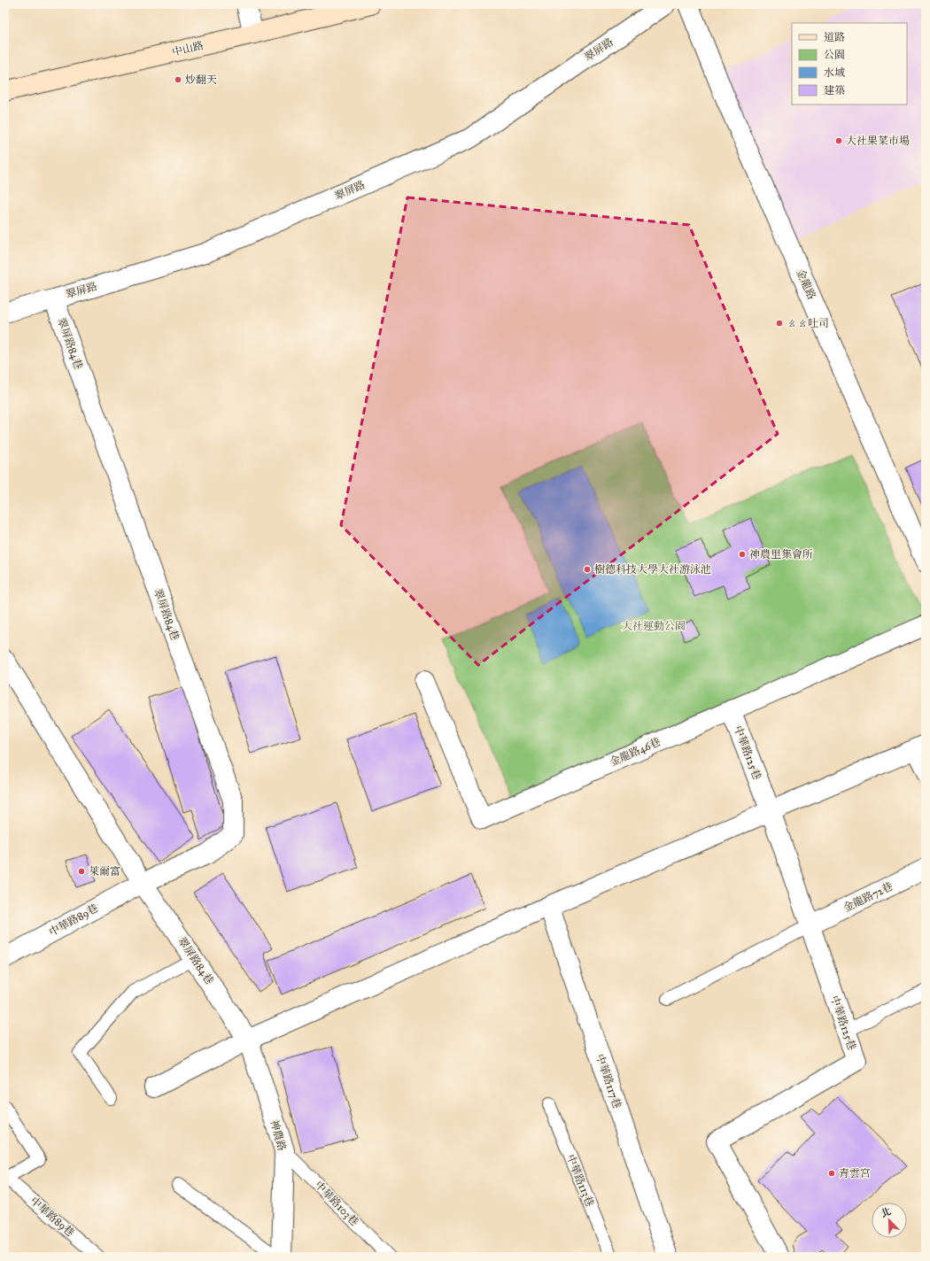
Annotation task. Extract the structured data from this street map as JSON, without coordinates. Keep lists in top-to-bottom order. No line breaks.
{"streets":{"main road":["中山路"],"street":["翠屏路","金龍路","翠屏路84巷","金龍路46巷","中華路125巷","金龍路72巷","中華路89巷","中華路117巷","神農路"],"lane":["中華路113巷","中華路103巷"]},"crossings":[["翠屏路","翠屏路84巷"],["翠屏路84巷","中華路89巷"],["翠屏路84巷","神農路"],["金龍路46巷","中華路125巷"],["中華路125巷","金龍路72巷"],["神農路","中華路103巷"]],"parks":["大社運動公園"],"places":["炒翻天","大社果菜市場","ㄠㄠ吐司","神農里集會所","樹德科技大學大社游泳池","萊爾富","青雲宮"],"legend":["道路","公園","水域","建築"],"north":"top left"}
